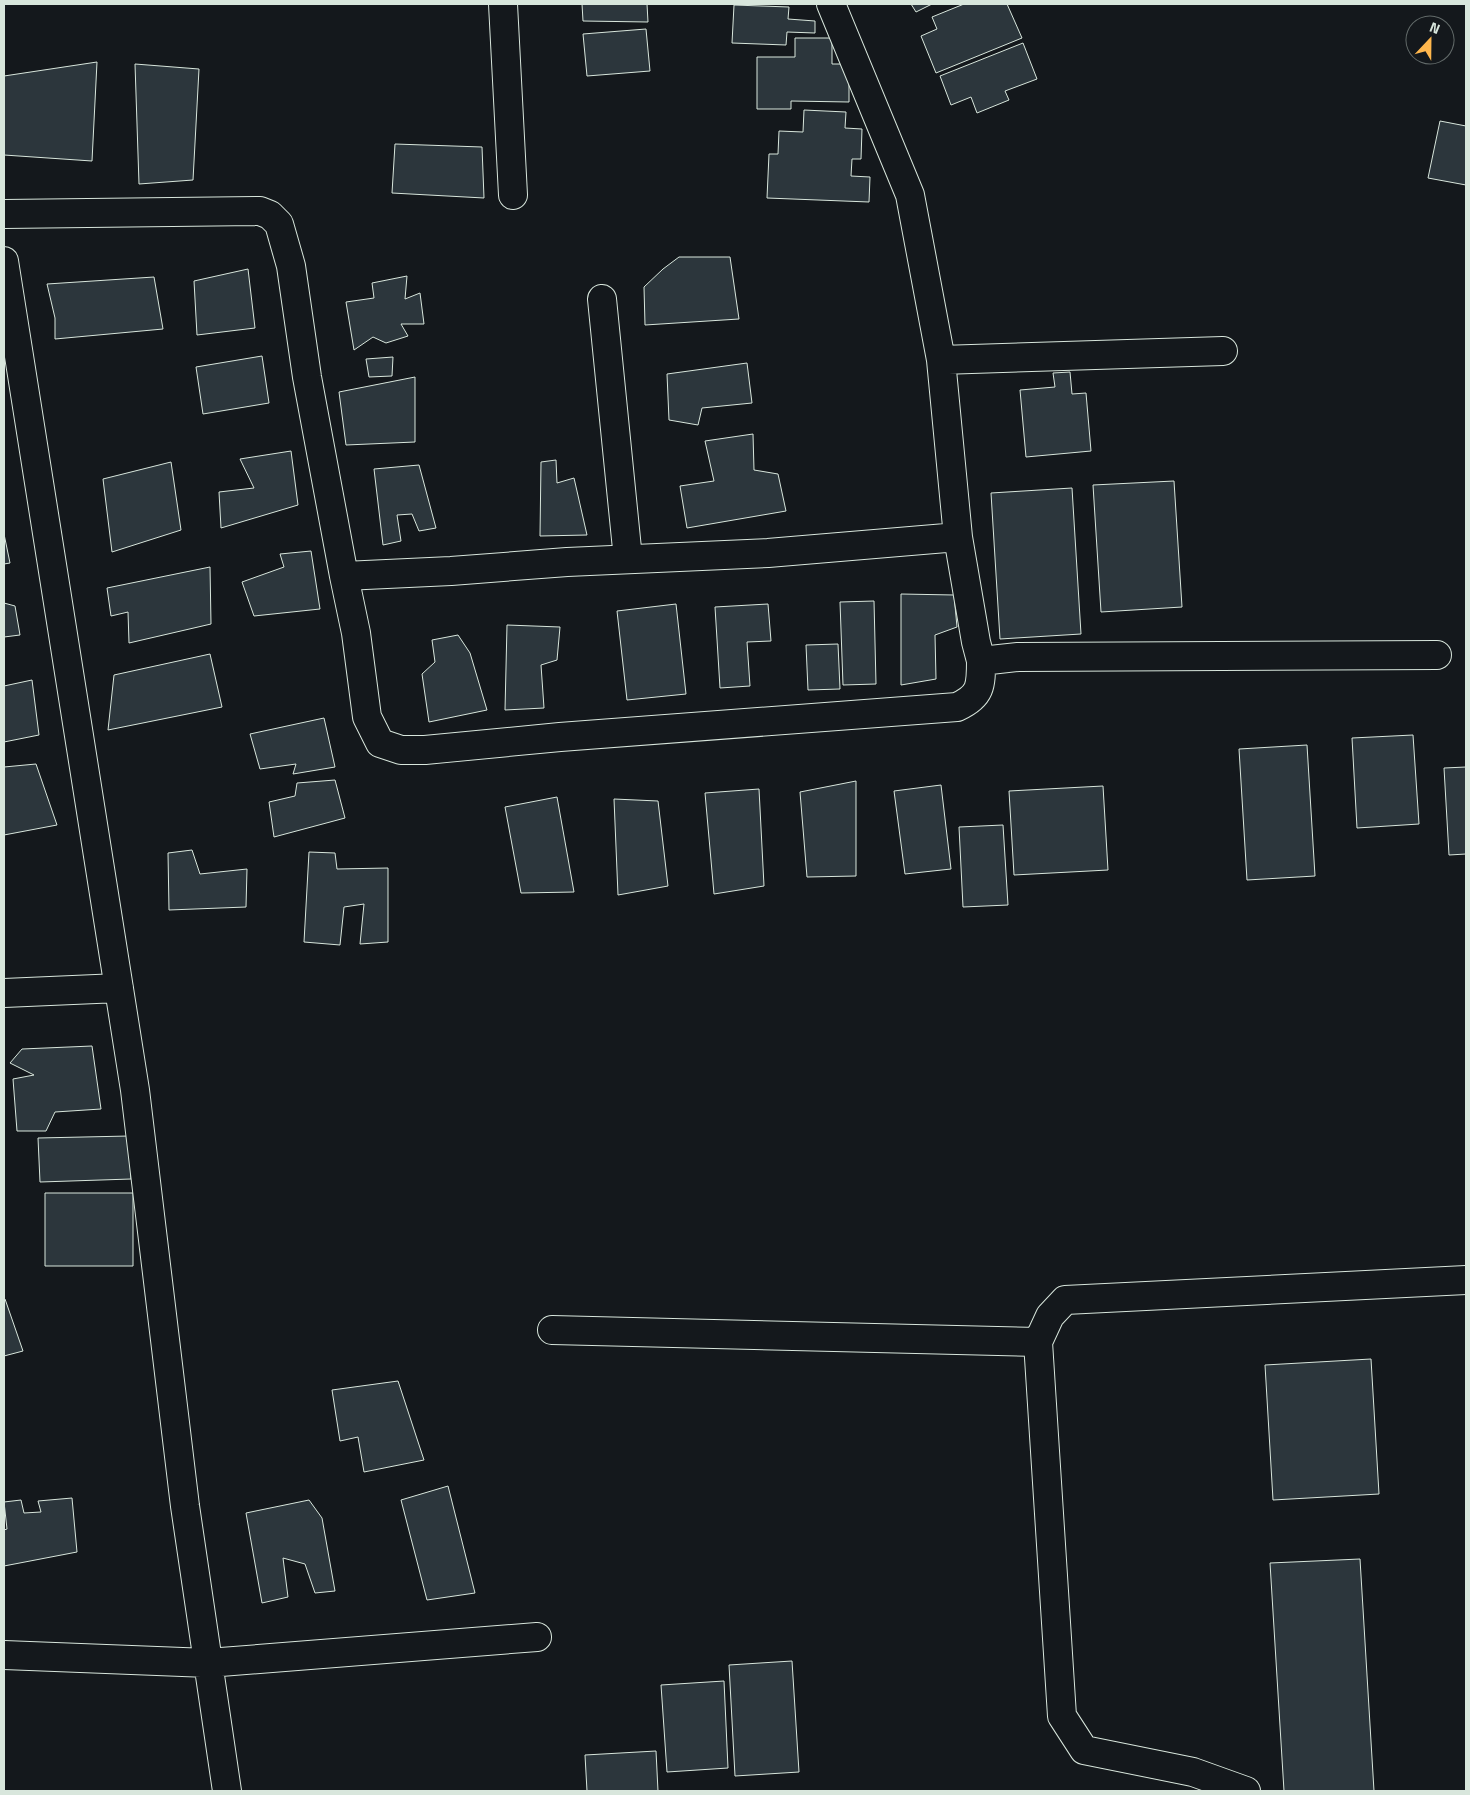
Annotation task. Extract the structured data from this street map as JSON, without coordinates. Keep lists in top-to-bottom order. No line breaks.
{"north":"top"}
